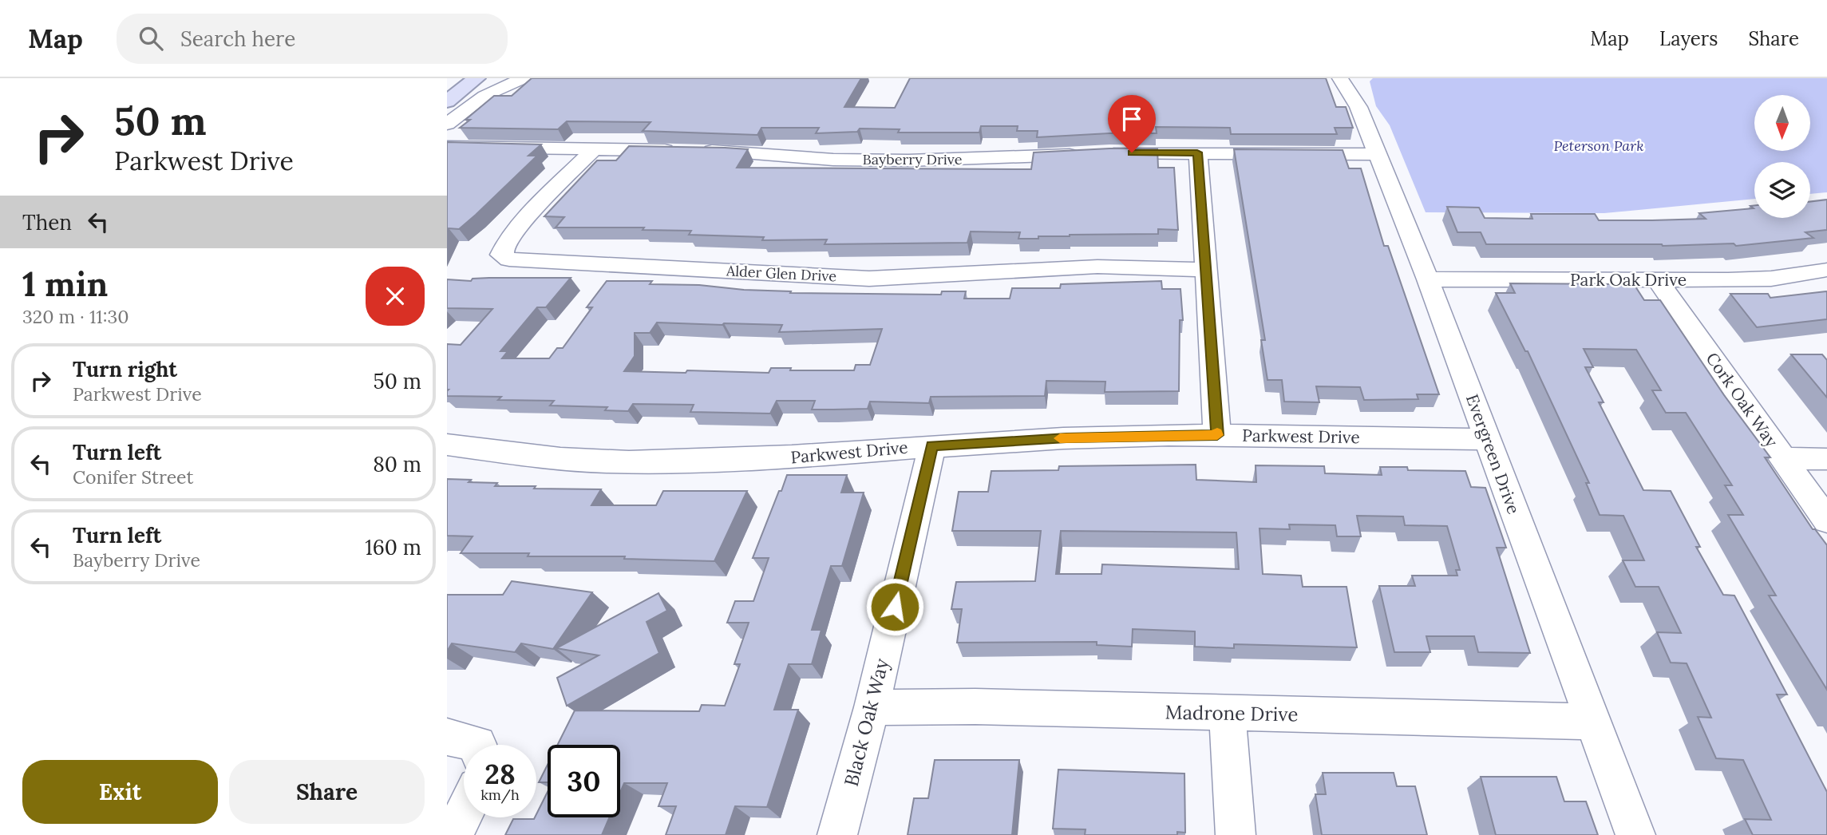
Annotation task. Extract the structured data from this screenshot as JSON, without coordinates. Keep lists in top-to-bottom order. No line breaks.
{"streets":{"street":["Bayberry Drive","Alder Glen Drive","Park Oak Drive","Cork Oak Way","Parkwest Drive","Evergreen Drive","Madrone Drive","Black Oak Way"]},"crossings":[["Bayberry Drive","Alder Glen Drive"],["Bayberry Drive","Evergreen Drive"],["Park Oak Drive","Cork Oak Way"],["Park Oak Drive","Evergreen Drive"],["Parkwest Drive","Evergreen Drive"],["Parkwest Drive","Black Oak Way"],["Evergreen Drive","Madrone Drive"],["Madrone Drive","Black Oak Way"]],"parks":["Peterson Park"],"north":"bottom","page":{"header":"Map","search":"Search here","nav":["Map","Layers","Share"],"turn":["50 m","Parkwest Drive"],"then":"Then","heading":["1 min","320 m · 11:30"],"list":[{"name":"Turn right","note":"Parkwest Drive","value":"50 m"},{"name":"Turn left","note":"Conifer Street","value":"80 m"},{"name":"Turn left","note":"Bayberry Drive","value":"160 m"}],"speed":"28 km/h","limit":"30","buttons":["Exit","Share"]}}
